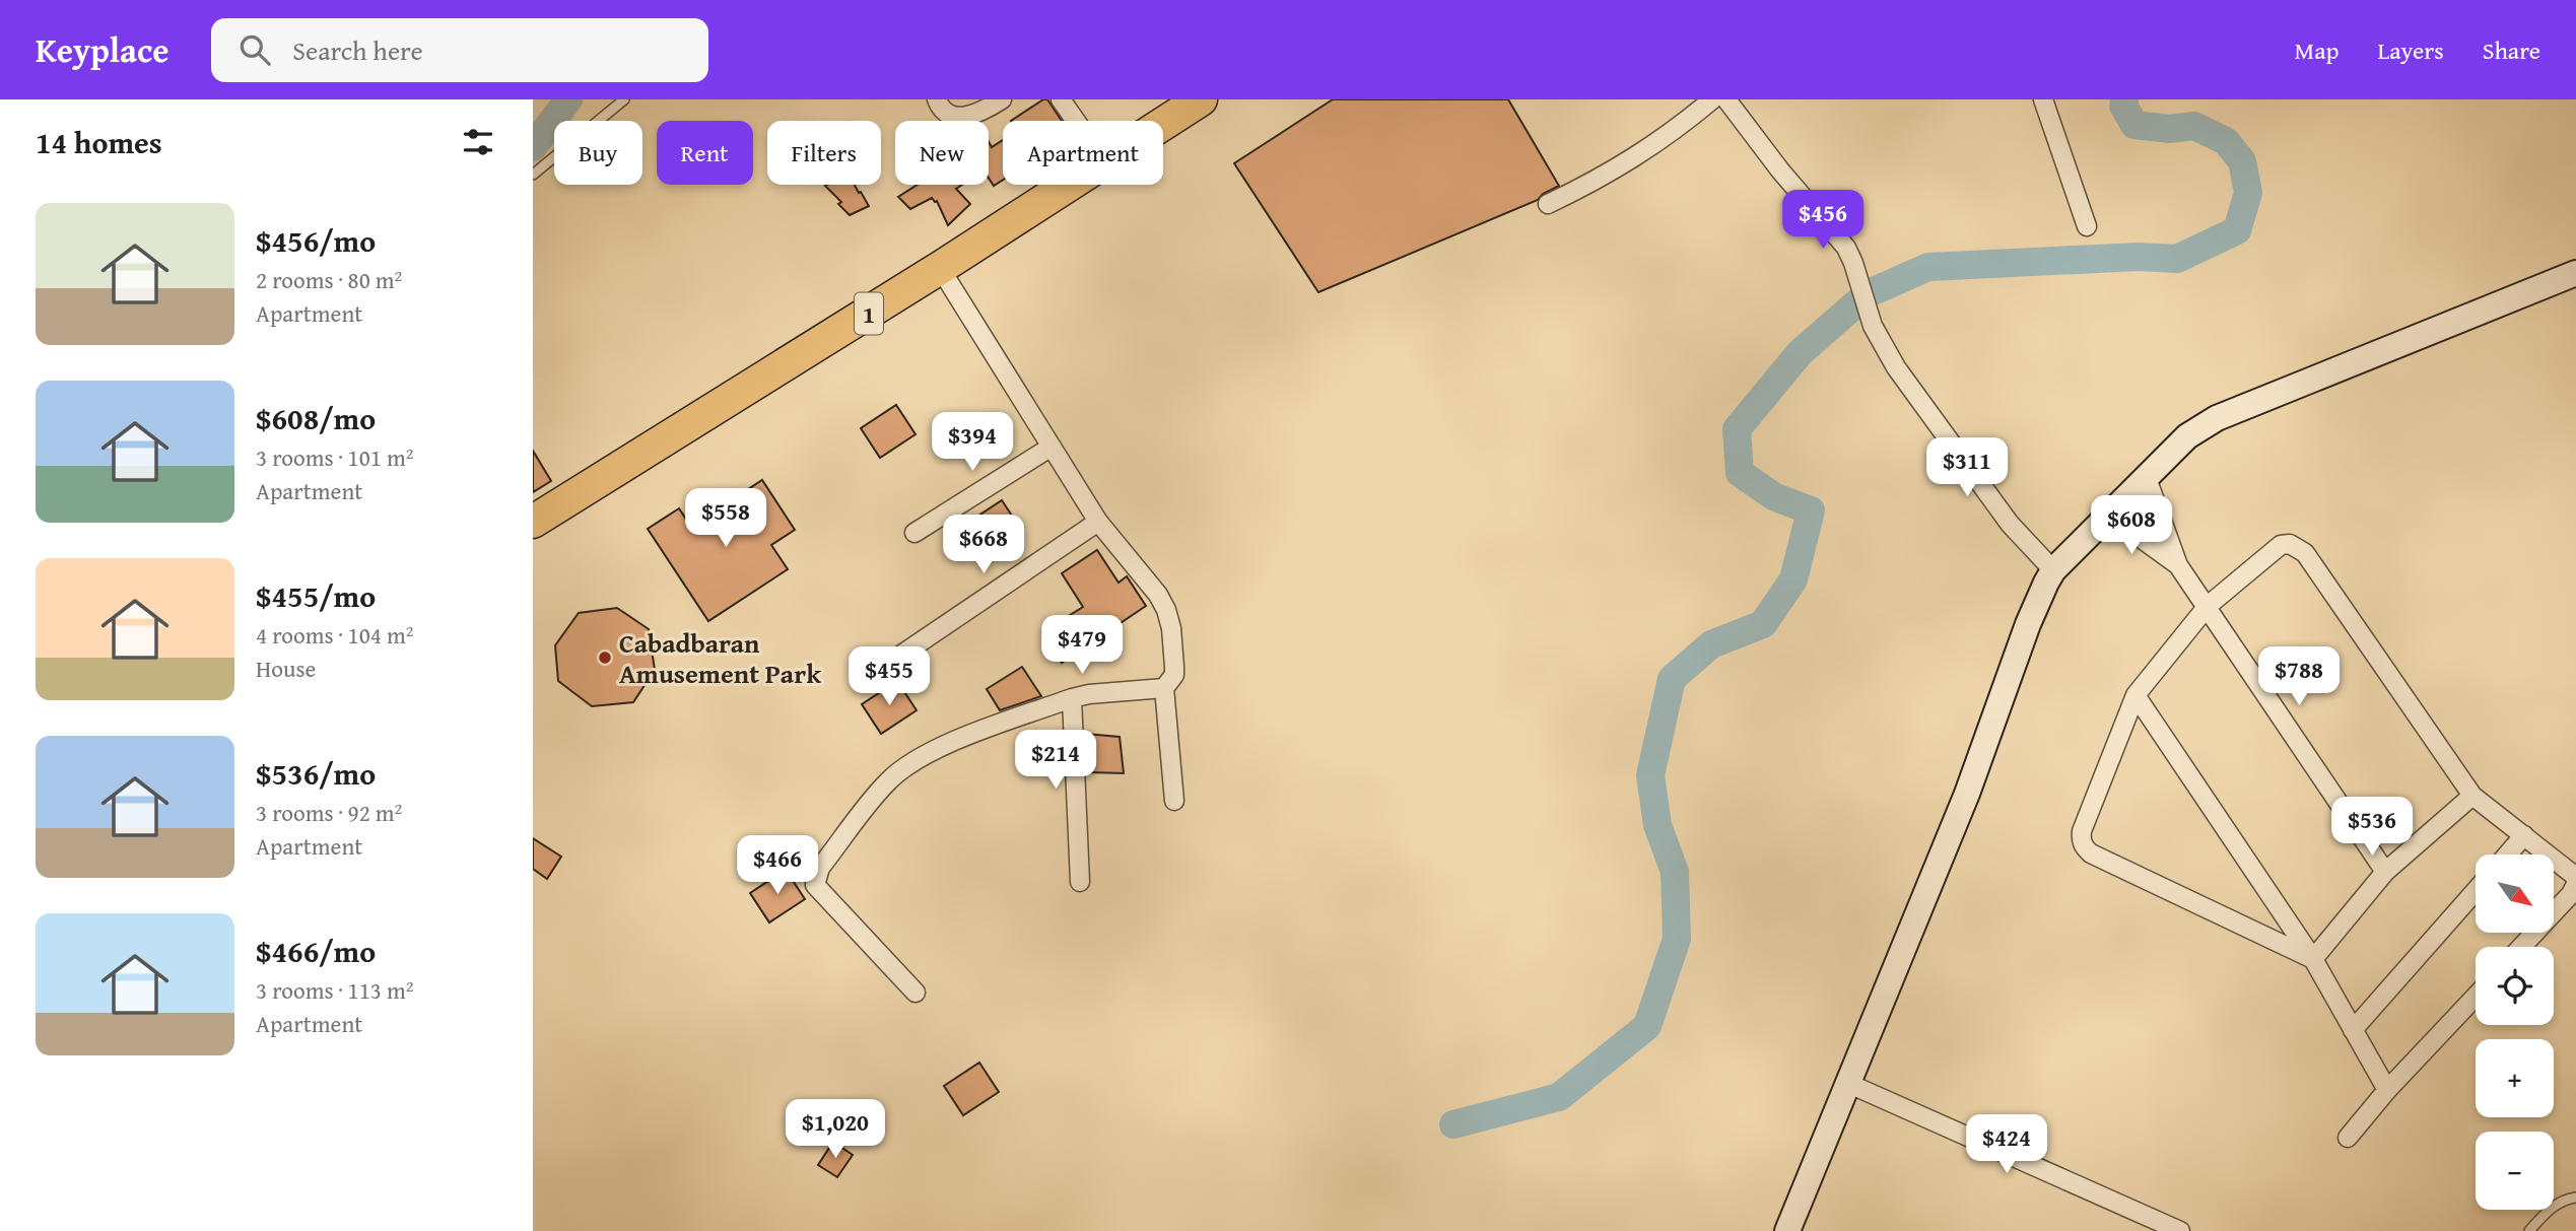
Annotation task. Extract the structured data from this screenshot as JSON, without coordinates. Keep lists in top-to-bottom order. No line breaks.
{"streets":{"highway":["1"]},"places":["Cabadbaran Amusement Park"],"north":"bottom right","page":{"header":"Keyplace","search":"Search here","nav":["Map","Layers","Share"],"heading":"14 homes","chip":["Buy","Rent","Filters","New","Apartment"],"list":[{"name":"$456/mo","note":"2 rooms · 80 m² · Apartment"},{"name":"$608/mo","note":"3 rooms · 101 m² · Apartment"},{"name":"$455/mo","note":"4 rooms · 104 m² · House"},{"name":"$536/mo","note":"3 rooms · 92 m² · Apartment"},{"name":"$466/mo","note":"3 rooms · 113 m² · Apartment"}],"price":["$456","$394","$311","$558","$608","$668","$479","$455","$788","$214","$536","$466","$1,020","$424"],"map_buttons":["+","−"]}}
